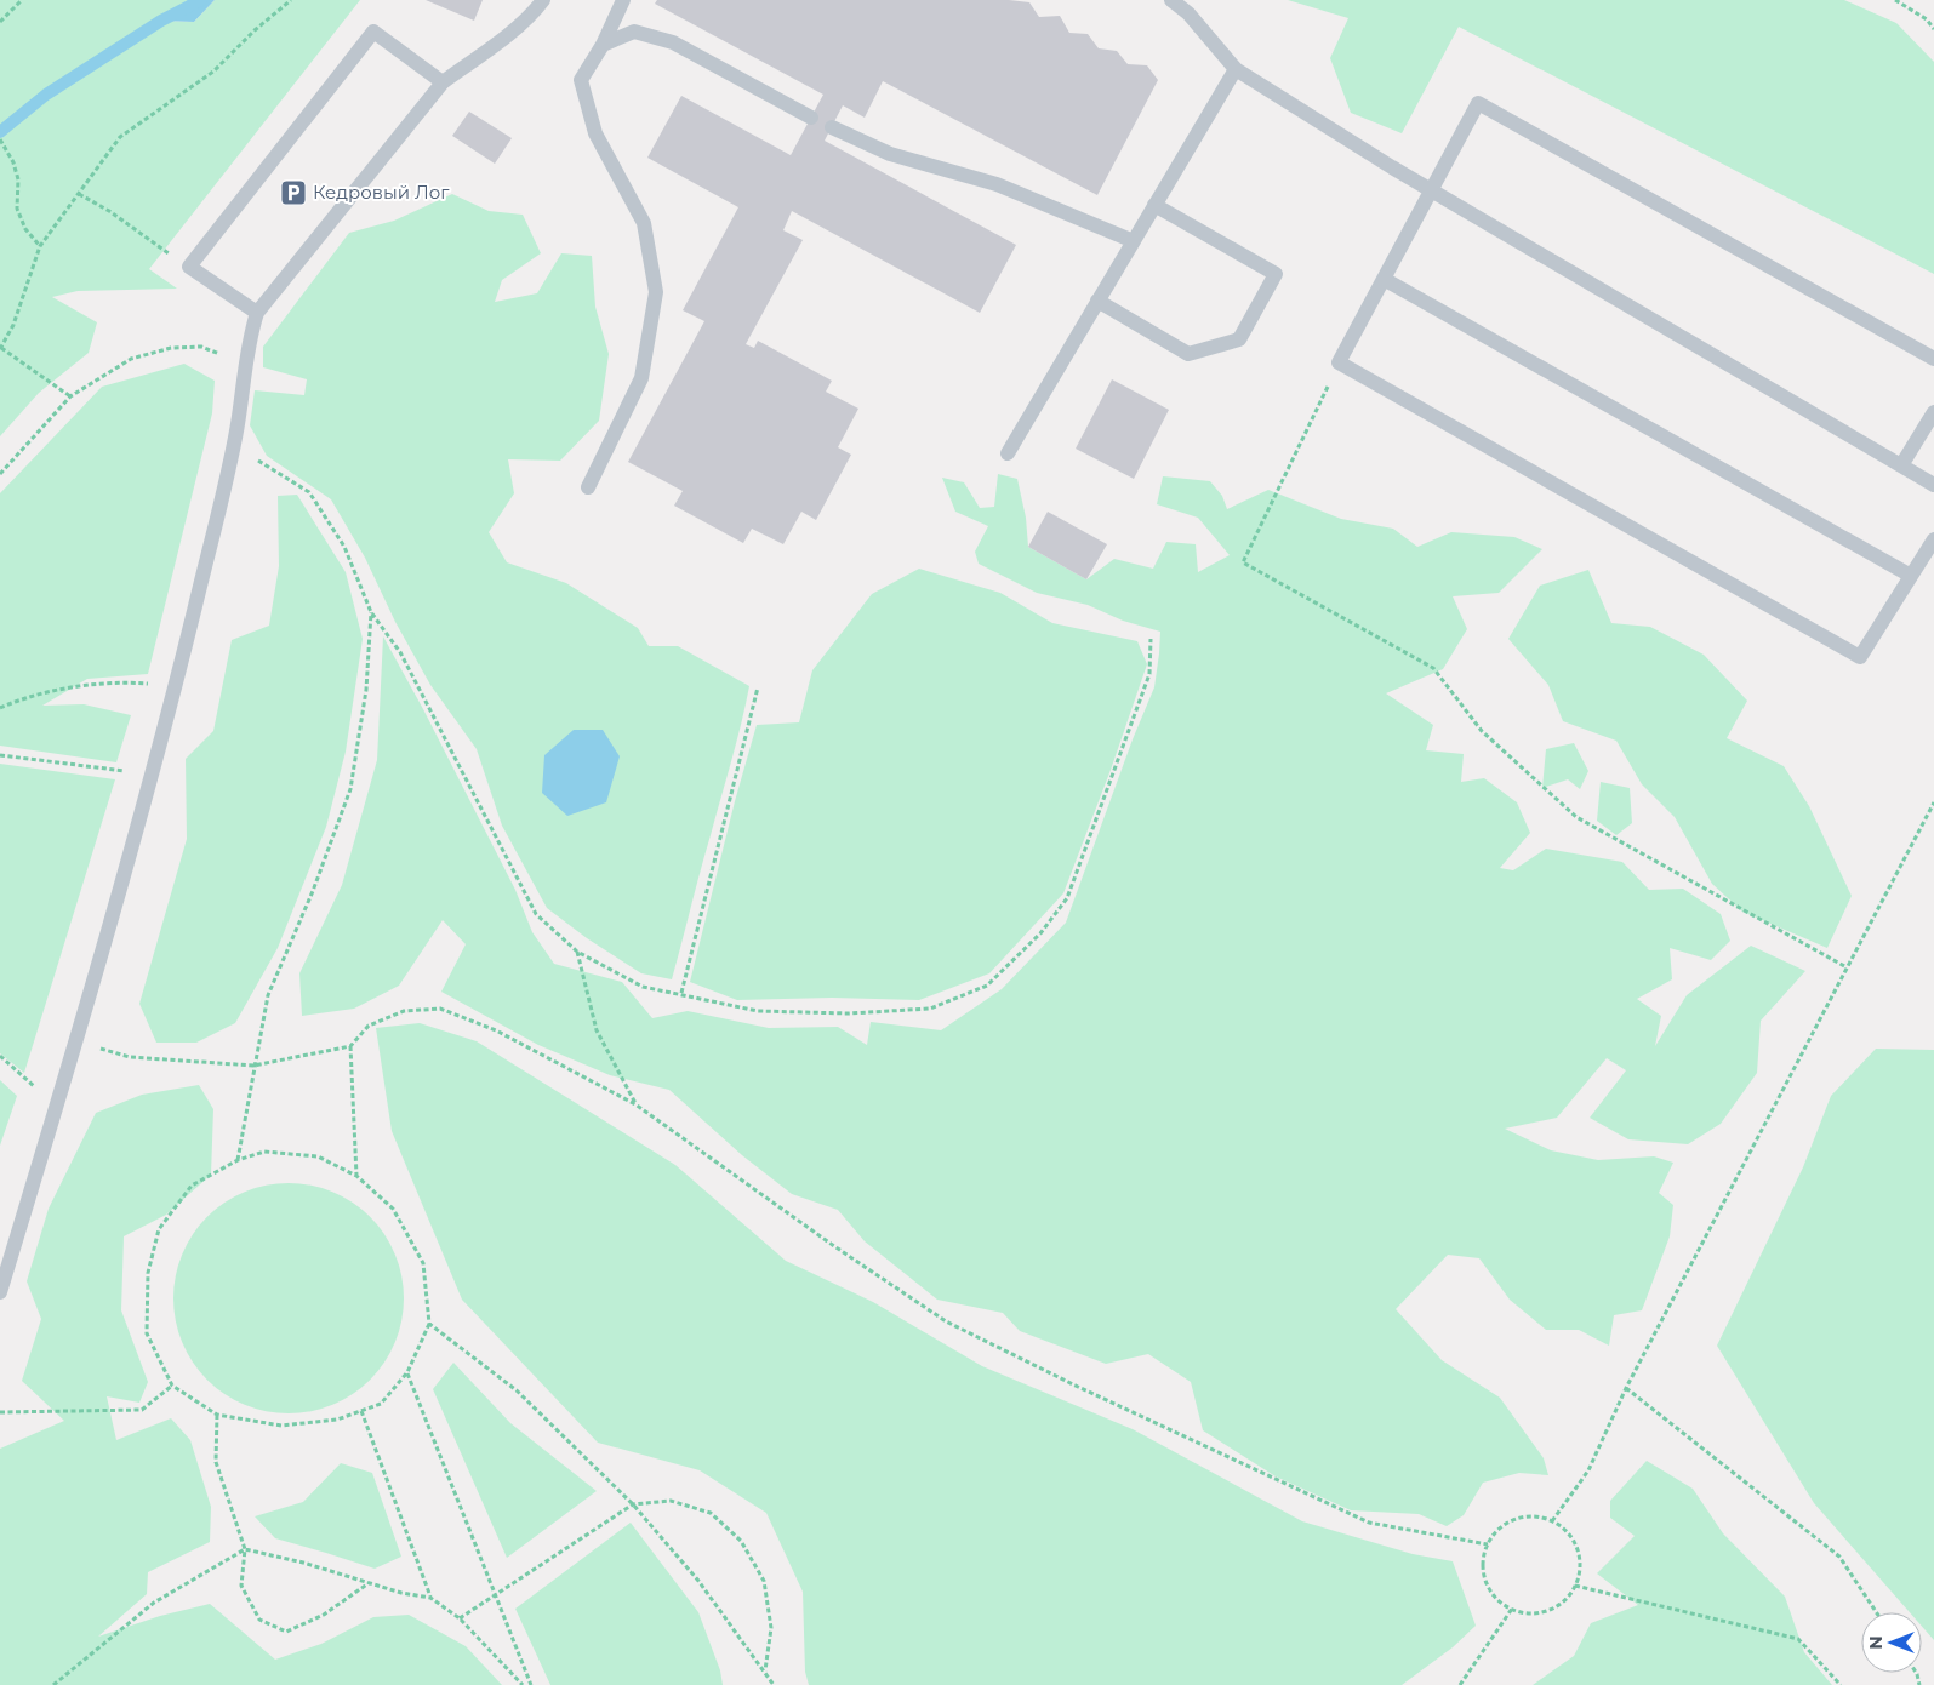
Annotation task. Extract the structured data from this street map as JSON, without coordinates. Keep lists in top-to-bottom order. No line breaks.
{"places":{"parking":["Кедровый Лог"]},"north":"left"}
